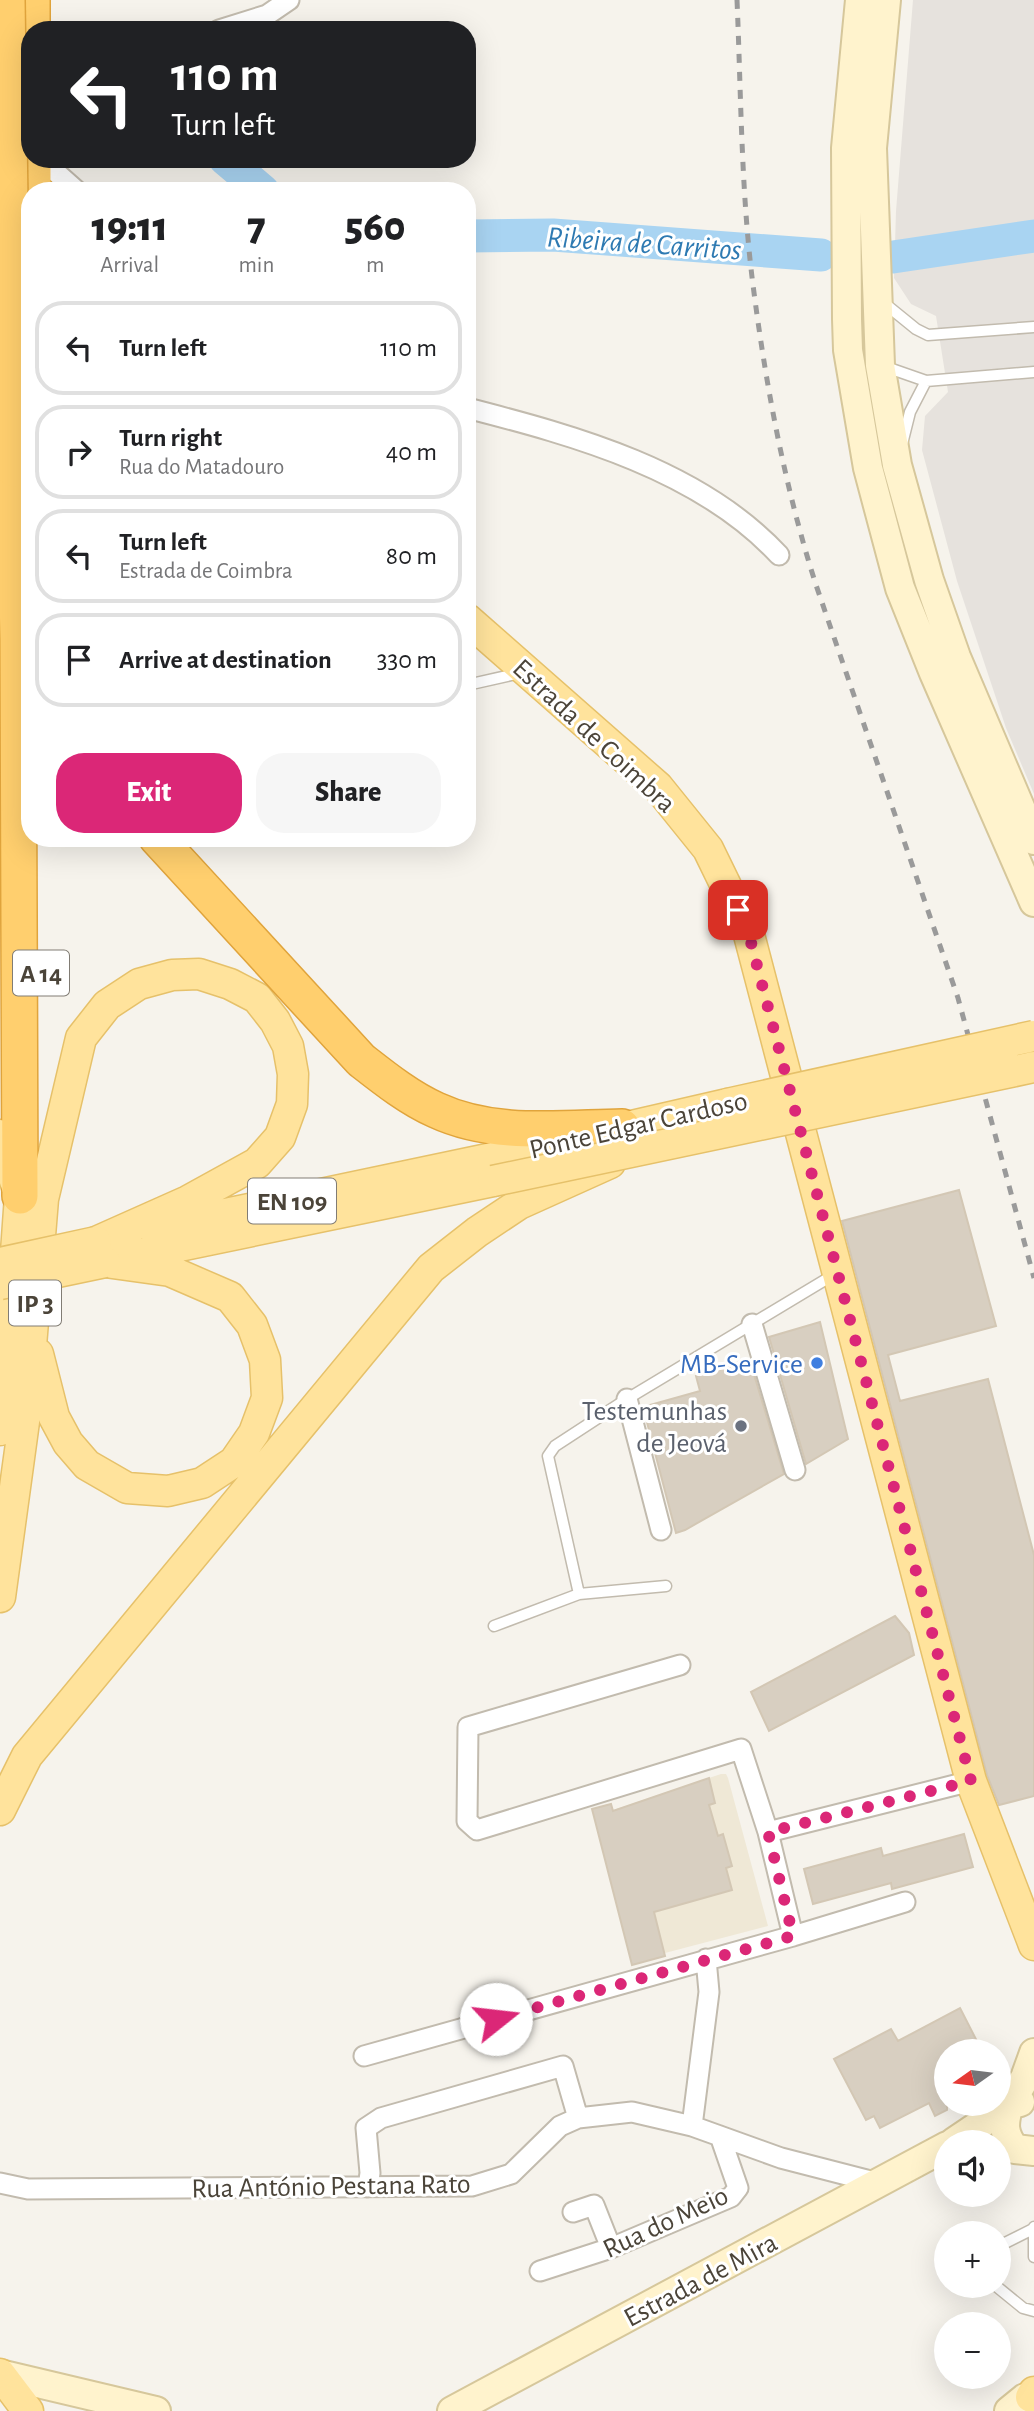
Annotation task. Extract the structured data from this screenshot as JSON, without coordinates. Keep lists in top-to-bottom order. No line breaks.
{"streets":{"highway":["A 14"],"main road":["Estrada de Coimbra","Ponte Edgar Cardoso","EN 109","IP 3","Estrada de Mira"],"street":["Rua António Pestana Rato","Rua do Meio"]},"crossings":[["A 14","IP 3"],["Ponte Edgar Cardoso","EN 109"],["Rua António Pestana Rato","Rua do Meio"],["Rua António Pestana Rato","Estrada de Mira"]],"water":["Ribeira de Carritos"],"places":["MB-Service","Testemunhas de Jeová"],"north":"left","page":{"turn":["110 m","Turn left"],"eta":["19:11","Arrival","7","min","560","m"],"list":[{"name":"Turn left","value":"110 m"},{"name":"Turn right","note":"Rua do Matadouro","value":"40 m"},{"name":"Turn left","note":"Estrada de Coimbra","value":"80 m"},{"name":"Arrive at destination","value":"330 m"}],"buttons":["Exit","Share"],"map_buttons":["+","−"]}}
